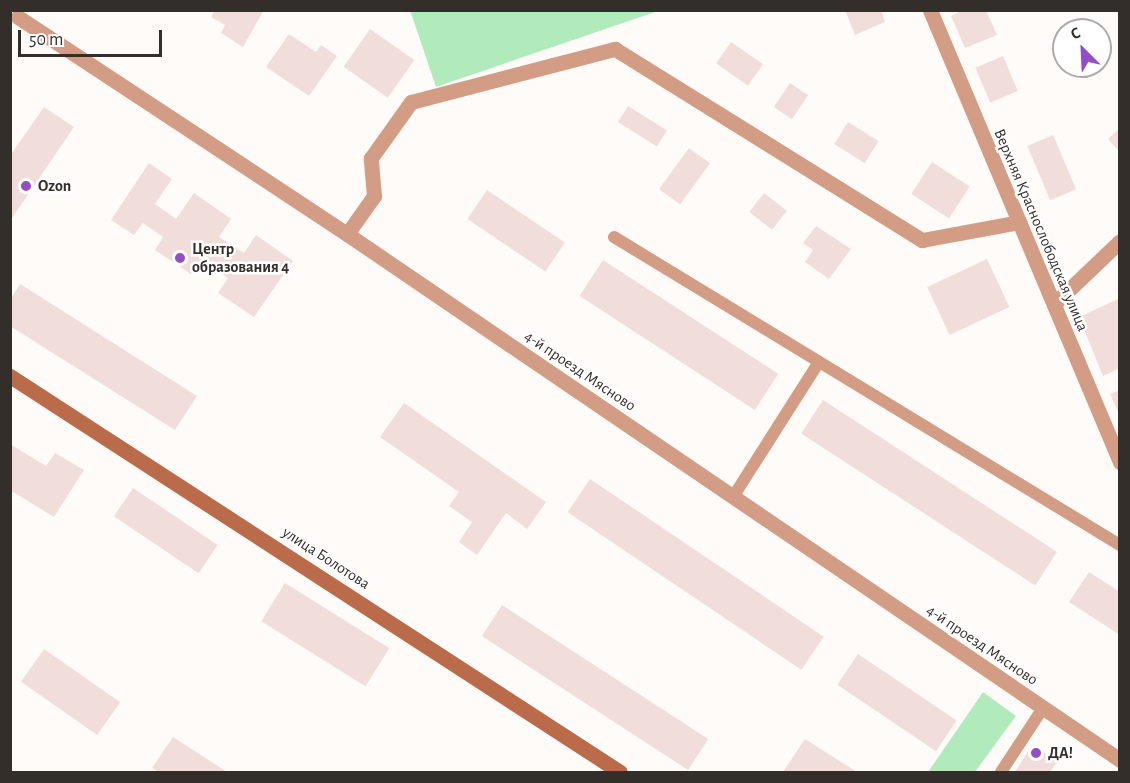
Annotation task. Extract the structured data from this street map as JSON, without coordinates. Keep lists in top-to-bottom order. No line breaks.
{"streets":{"street":["Верхняя Краснослободская улица","4-й проезд Мясново","улица Болотова"]},"places":["Ozon","Центр образования 4","ДА!"],"scale_bar":"50 m","north":"top left"}
